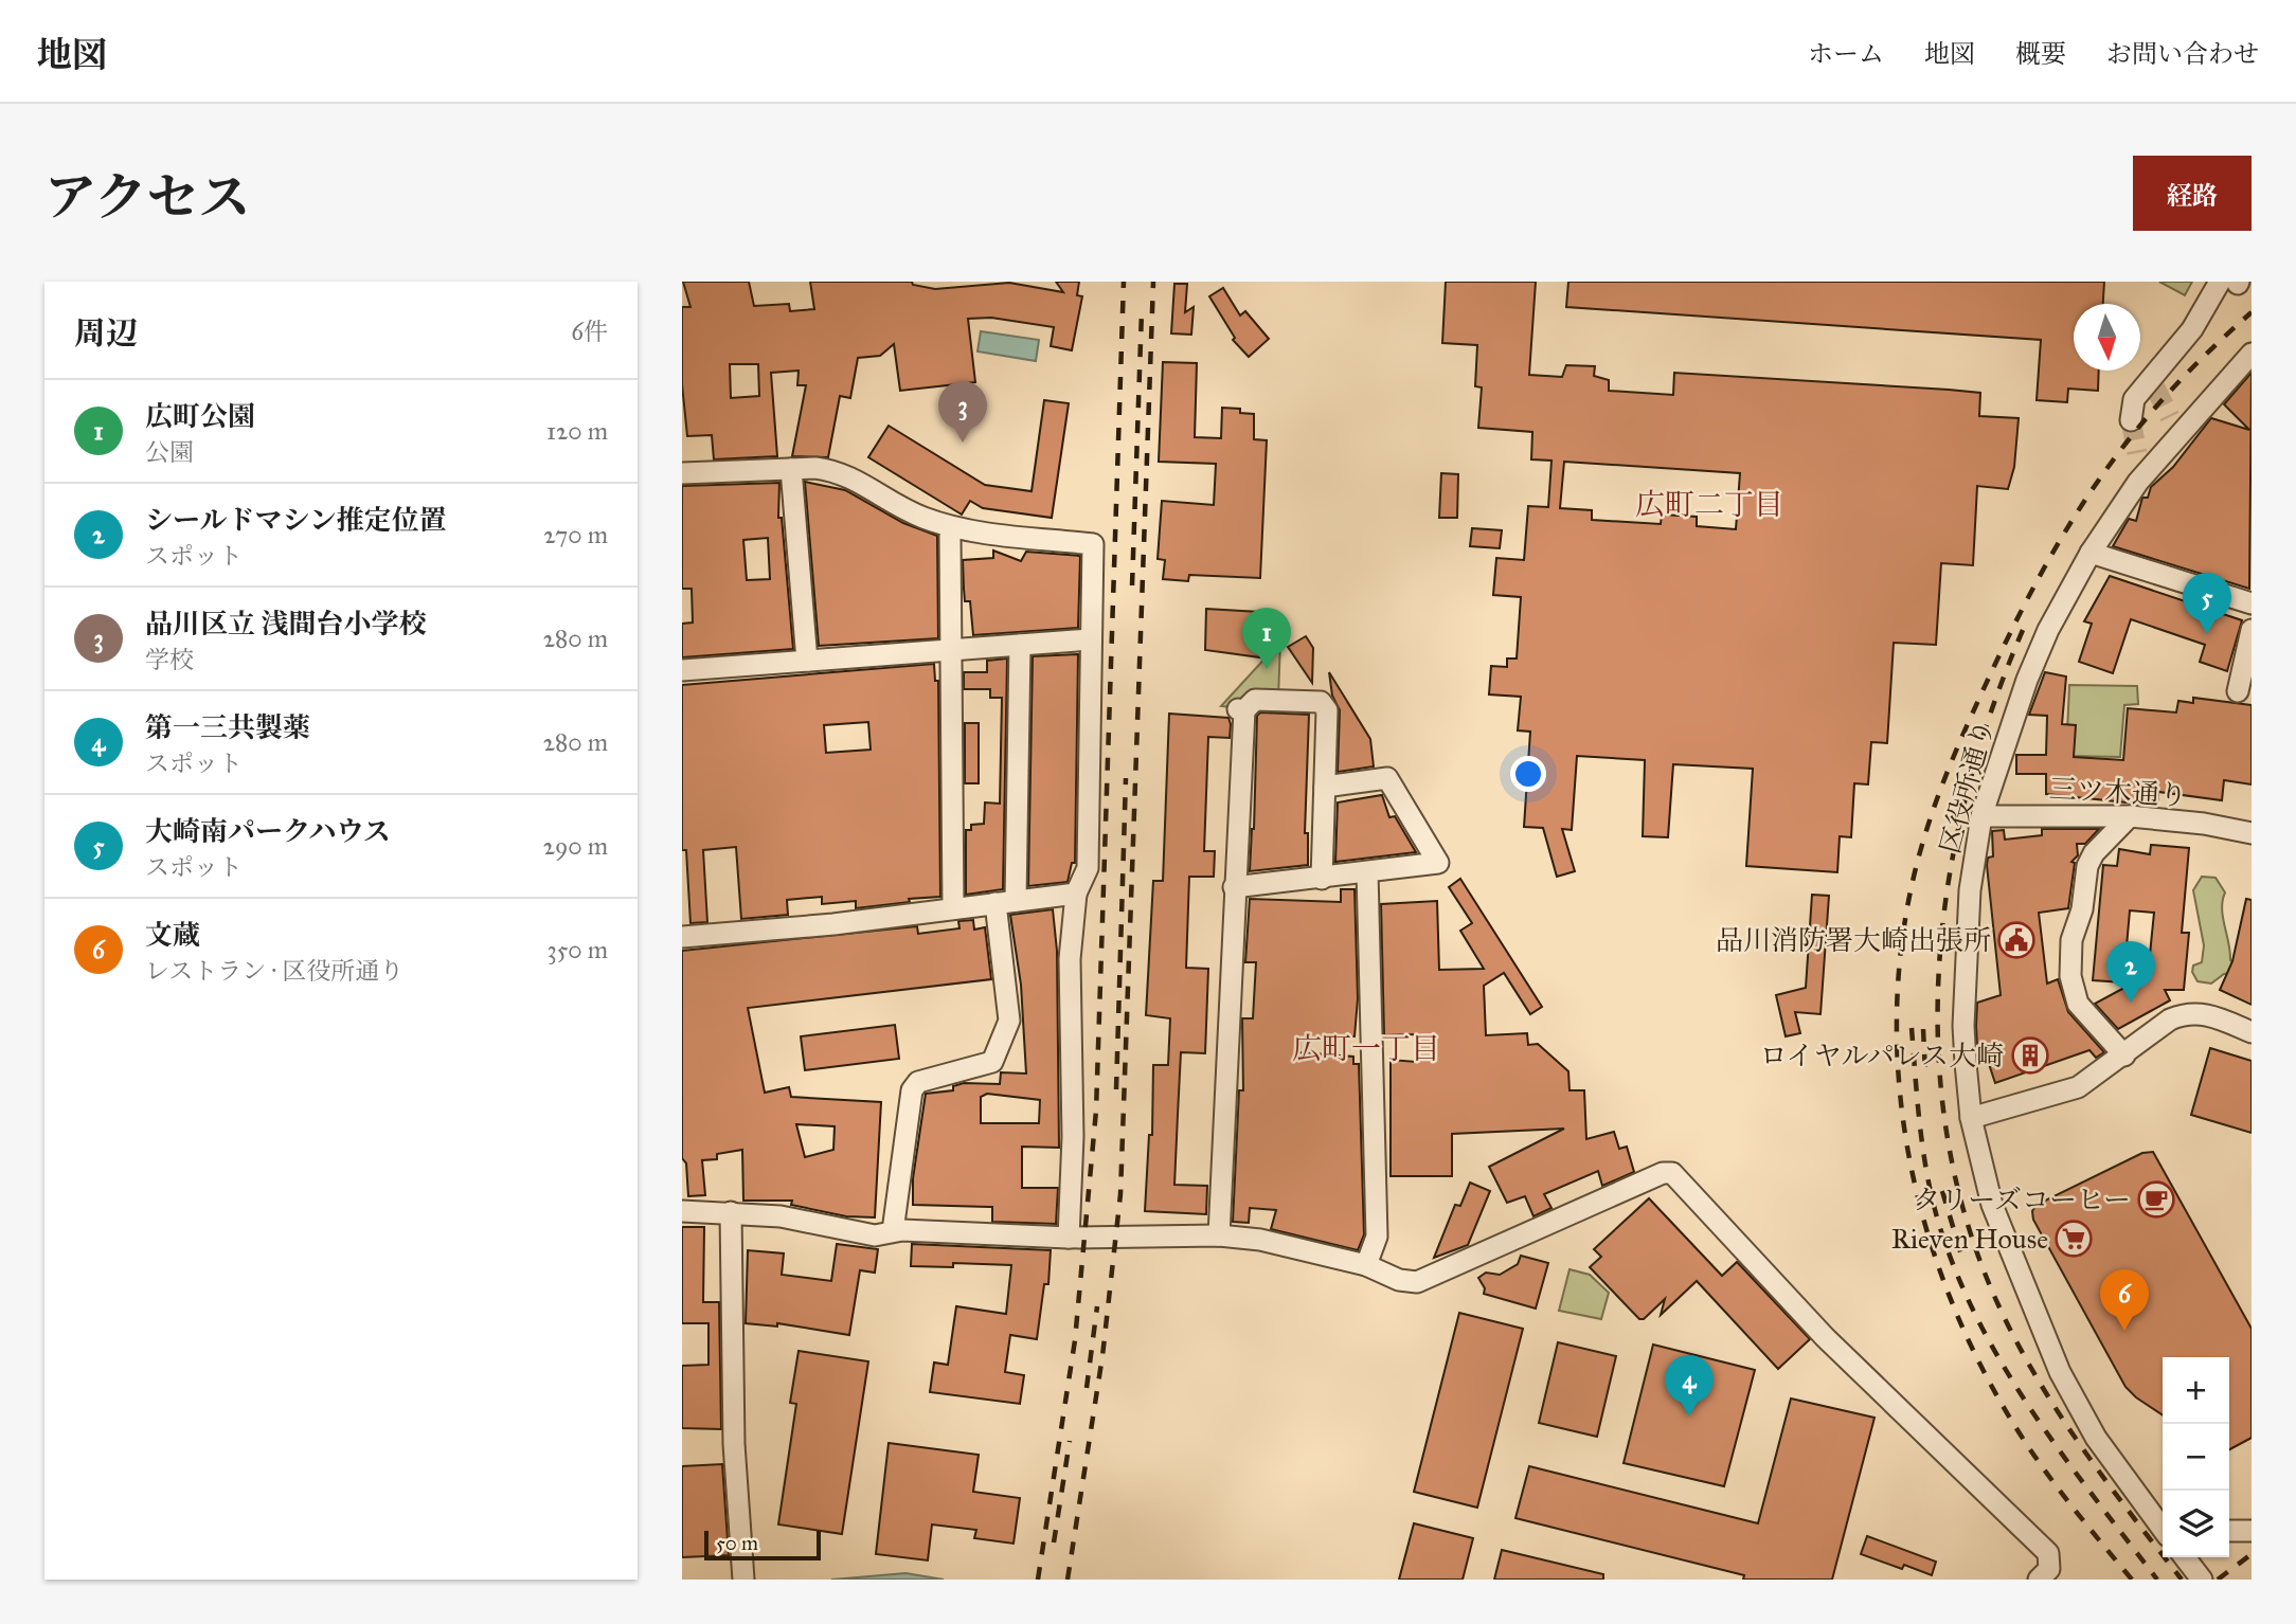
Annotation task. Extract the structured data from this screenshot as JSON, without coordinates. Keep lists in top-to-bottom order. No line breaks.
{"streets":{"street":["区役所通り","三ツ木通り"]},"crossings":[["区役所通り","三ツ木通り"]],"districts":["広町二丁目","広町一丁目"],"places":{"public building":["品川消防署大崎出張所"],"building":["ロイヤルパレス大崎"],"cafe":["タリーズコーヒー"],"supermarket":["Rieven House"]},"scale_bar":"50 m","north":"bottom","page":{"header":"地図","nav":["ホーム","地図","概要","お問い合わせ"],"title":"アクセス","buttons":"経路","heading":["周辺","6件"],"list":[{"mark":"1","name":"広町公園","note":"公園","value":"120 m"},{"mark":"2","name":"シールドマシン推定位置","note":"スポット","value":"270 m"},{"mark":"3","name":"品川区立 浅間台小学校","note":"学校","value":"280 m"},{"mark":"4","name":"第一三共製薬","note":"スポット","value":"280 m"},{"mark":"5","name":"大崎南パークハウス","note":"スポット","value":"290 m"},{"mark":"6","name":"文蔵","note":"レストラン · 区役所通り","value":"350 m"}],"pins":["3","5","1","2","6","4"],"map_buttons":["+","−"],"scale":"50 m"}}
